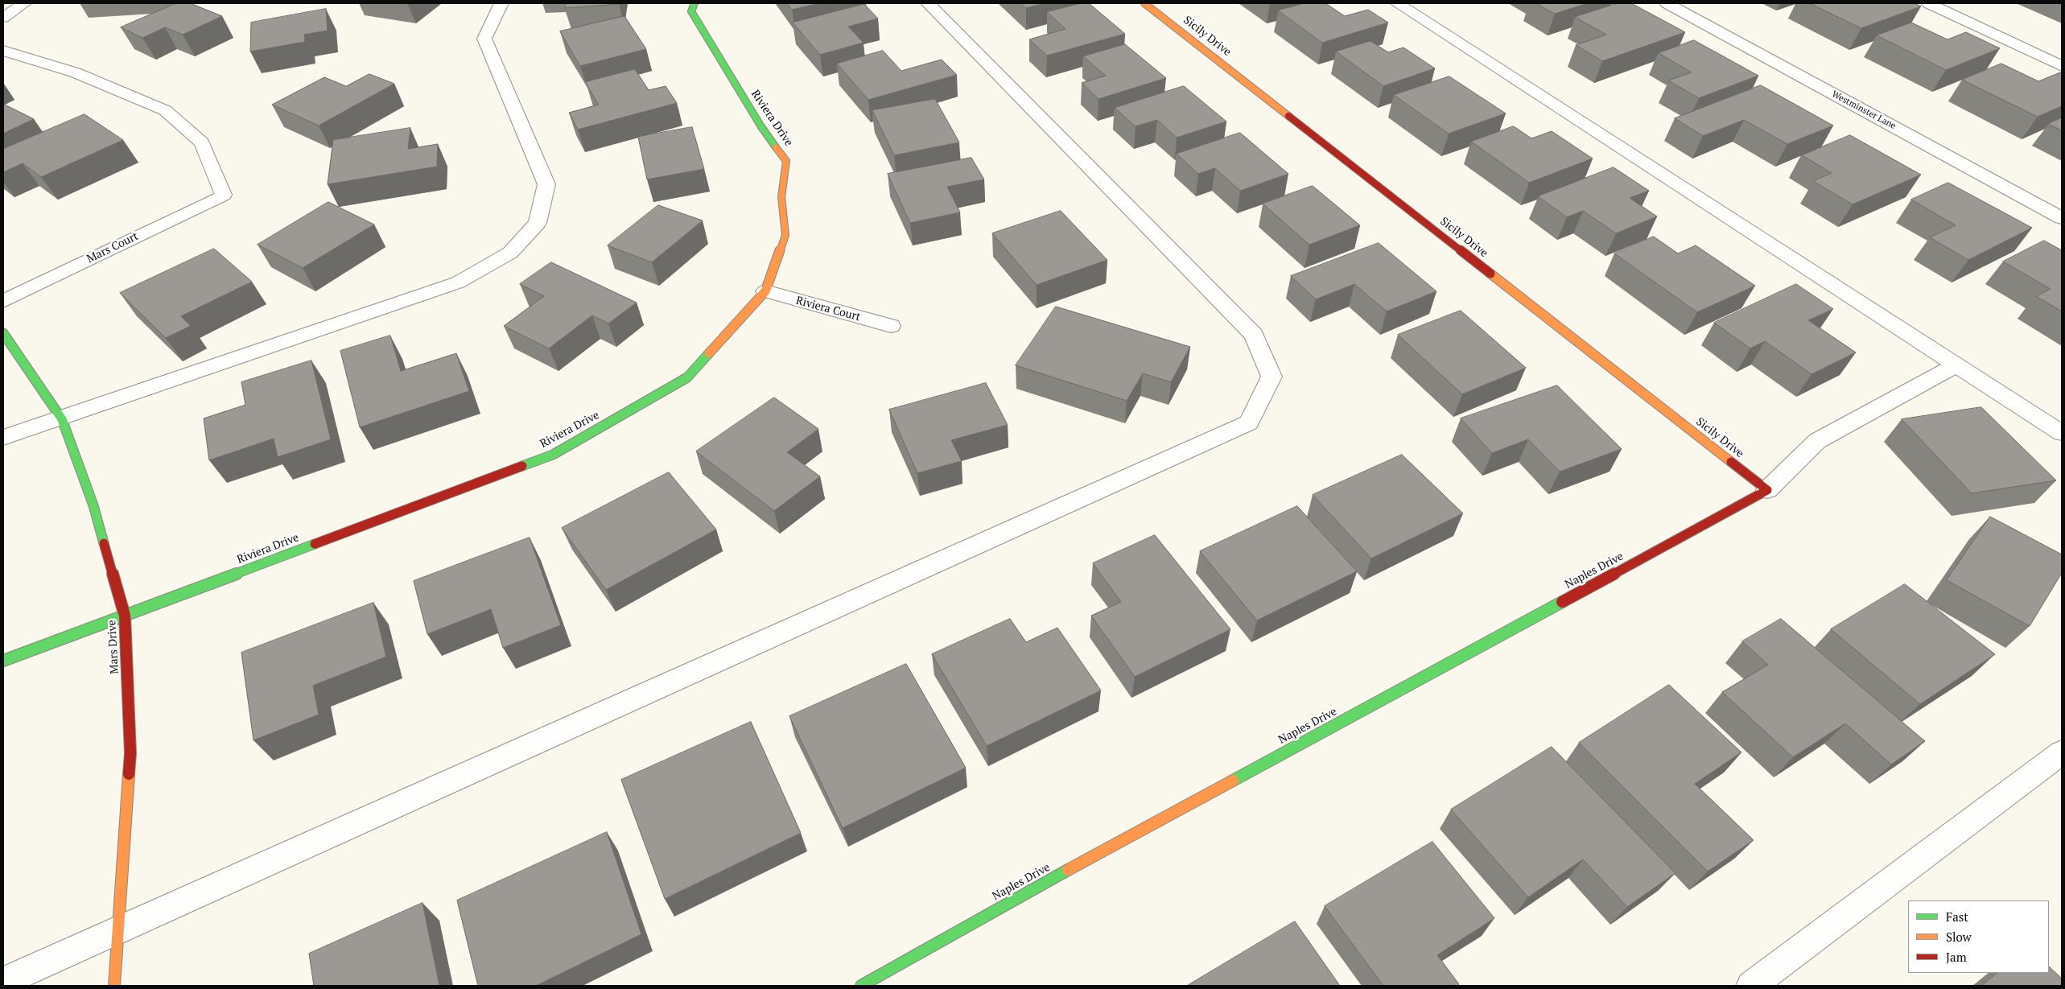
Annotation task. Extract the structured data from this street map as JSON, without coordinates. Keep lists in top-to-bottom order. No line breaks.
{"streets":{"street":["Sicily Drive","Westminster Lane","Riviera Drive","Mars Court","Riviera Court","Naples Drive","Mars Drive"]},"crossings":[["Sicily Drive","Naples Drive"],["Riviera Drive","Riviera Court"],["Riviera Drive","Mars Drive"]],"legend":["Fast","Slow","Jam"]}
